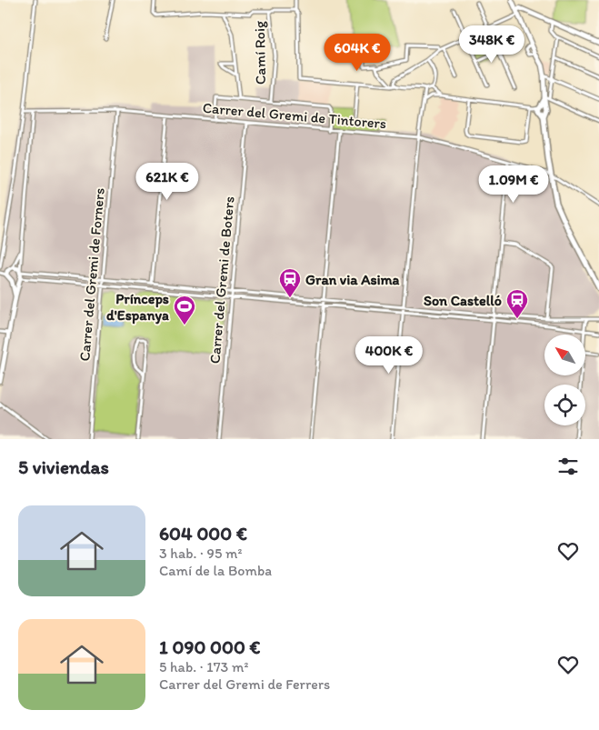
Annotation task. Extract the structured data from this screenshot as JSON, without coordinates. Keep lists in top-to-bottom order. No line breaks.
{"streets":{"street":["Camí Roig","Carrer del Gremi de Tintorers","Carrer del Gremi de Forners","Carrer del Gremi de Boters"]},"crossings":[["Camí Roig","Carrer del Gremi de Tintorers"],["Carrer del Gremi de Tintorers","Carrer del Gremi de Forners"],["Carrer del Gremi de Tintorers","Carrer del Gremi de Boters"]],"places":{"station":["Gran via Asima","Son Castelló"],"sports":["Prínceps d'Espanya"]},"north":"top left","page":{"price":["348K €","604K €","621K €","1.09M €","400K €"],"heading":"5 viviendas","list":[{"name":"604 000 €","note":"3 hab. · 95 m² · Camí de la Bomba"},{"name":"1 090 000 €","note":"5 hab. · 173 m² · Carrer del Gremi de Ferrers"}]}}
